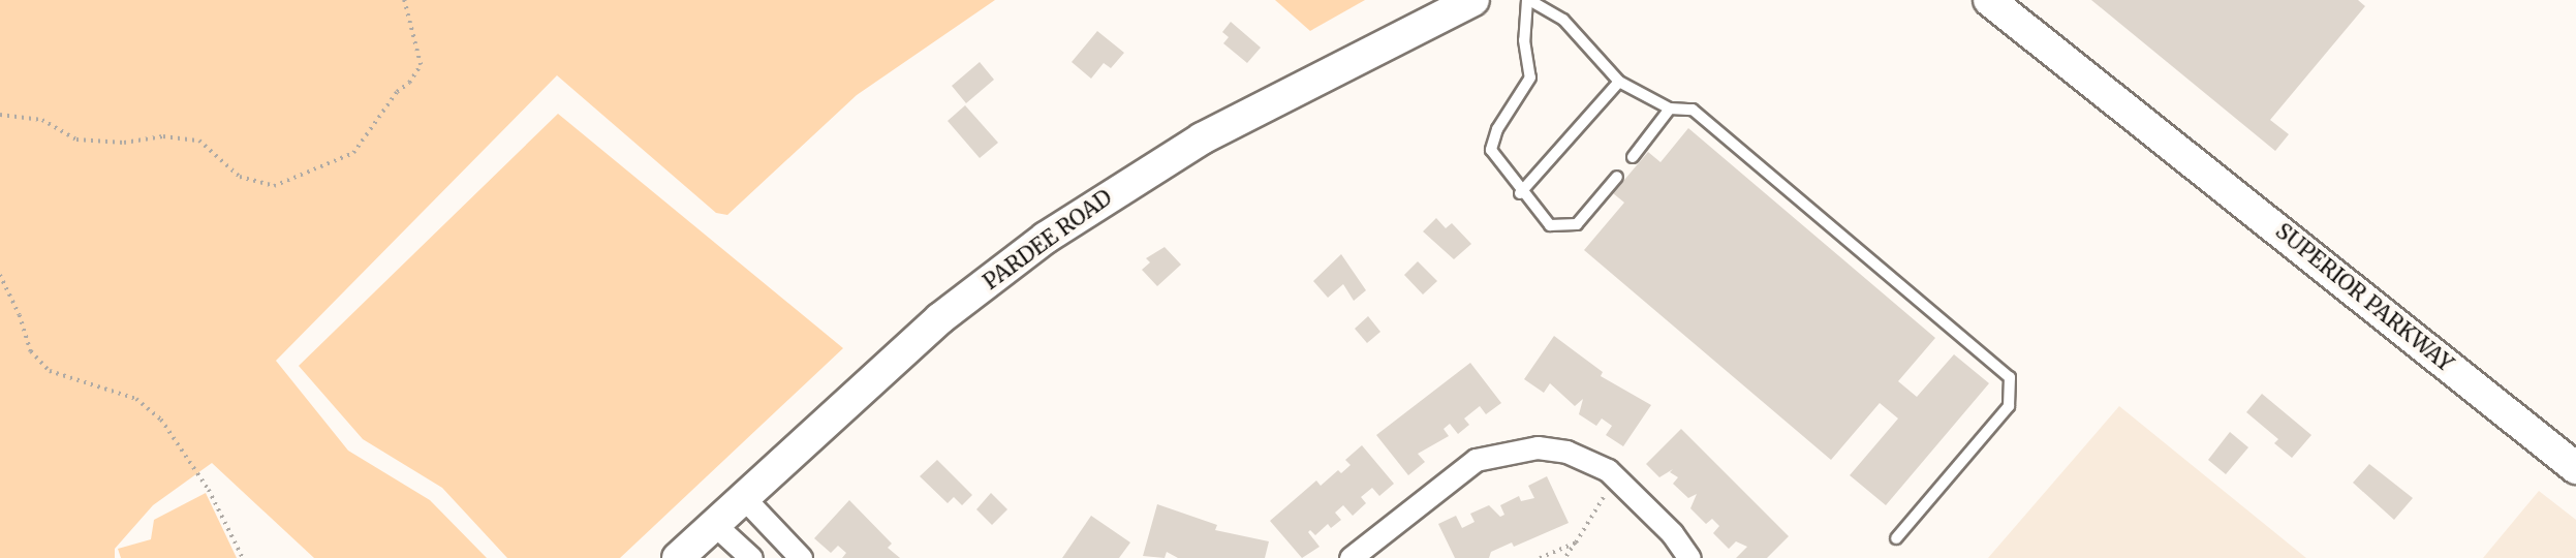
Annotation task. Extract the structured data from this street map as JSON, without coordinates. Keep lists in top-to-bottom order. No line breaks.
{"streets":{"main road":["PARDEE ROAD","SUPERIOR PARKWAY"]}}
